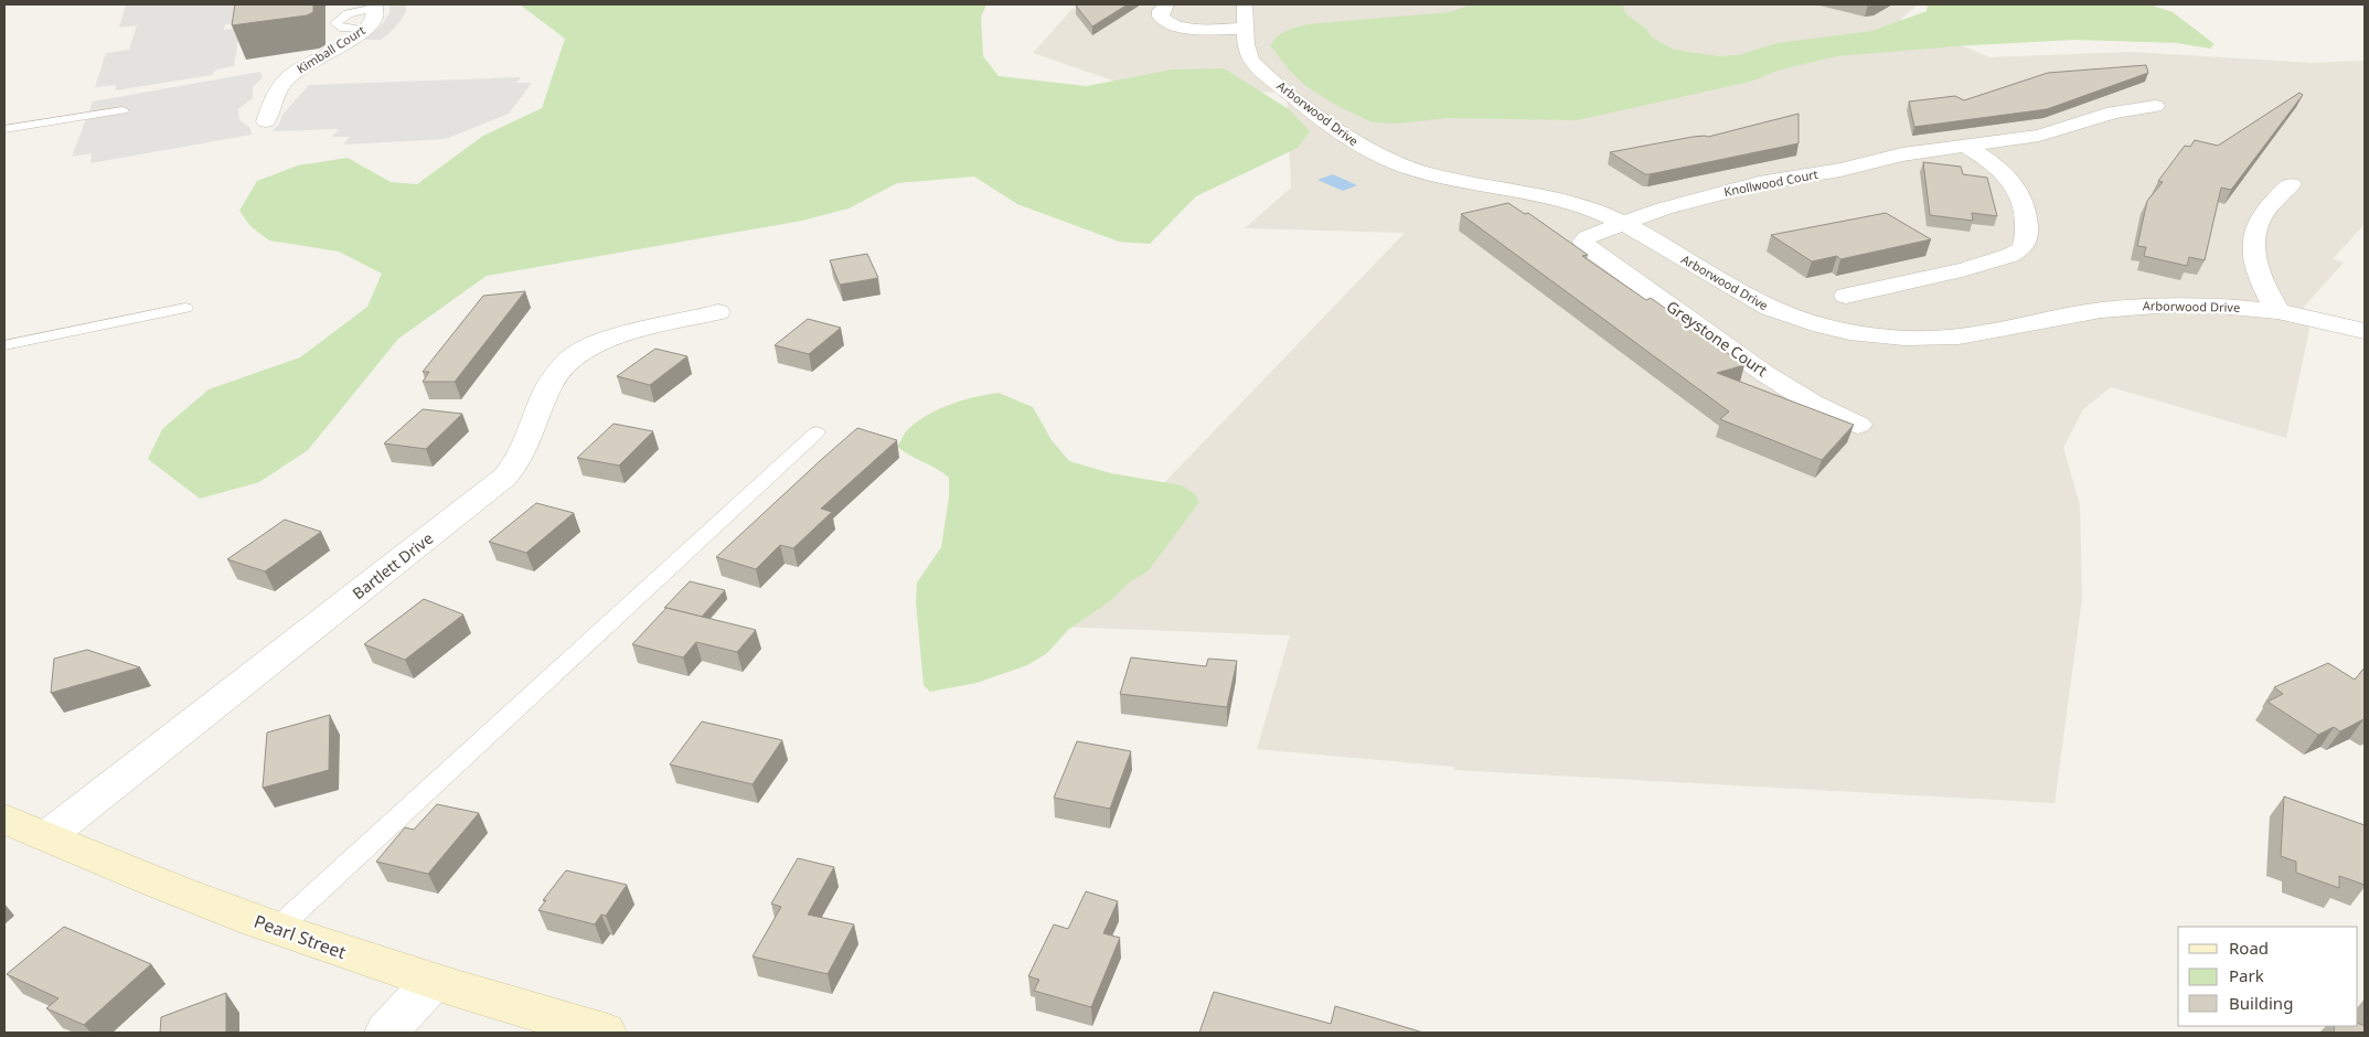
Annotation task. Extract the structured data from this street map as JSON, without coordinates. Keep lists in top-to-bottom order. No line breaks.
{"streets":{"street":["Kimball Court","Arborwood Drive","Knollwood Court","Greystone Court","Bartlett Drive","Pearl Street"]},"crossings":[["Arborwood Drive","Knollwood Court"],["Knollwood Court","Greystone Court"],["Bartlett Drive","Pearl Street"]],"legend":["Road","Park","Building"]}
